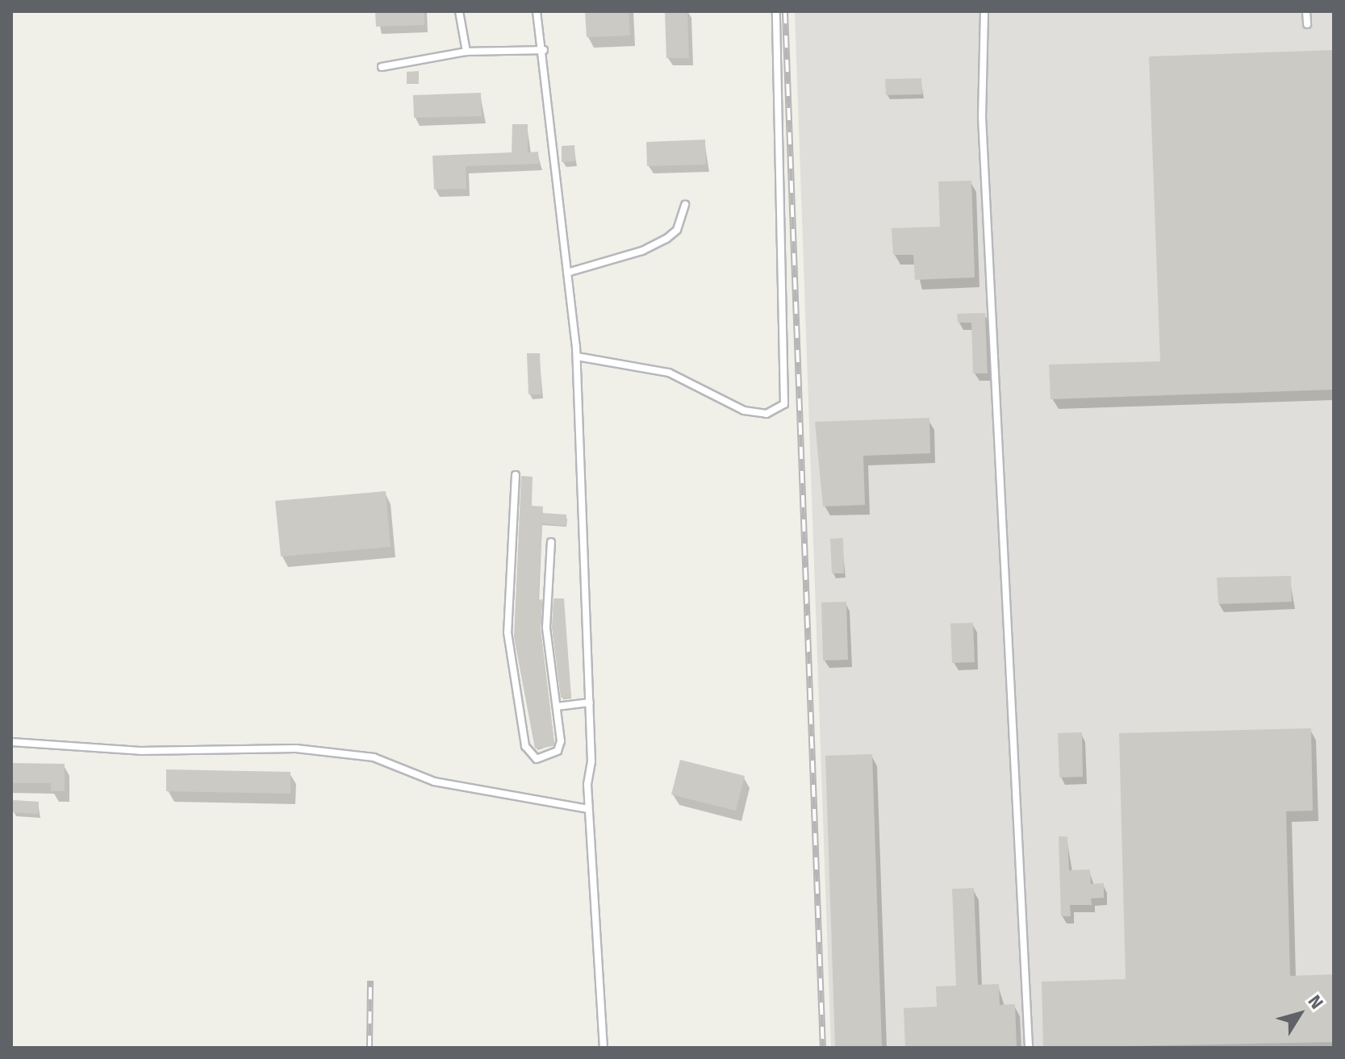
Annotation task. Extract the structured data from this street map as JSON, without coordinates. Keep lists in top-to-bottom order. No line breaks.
{"north":"top right"}
